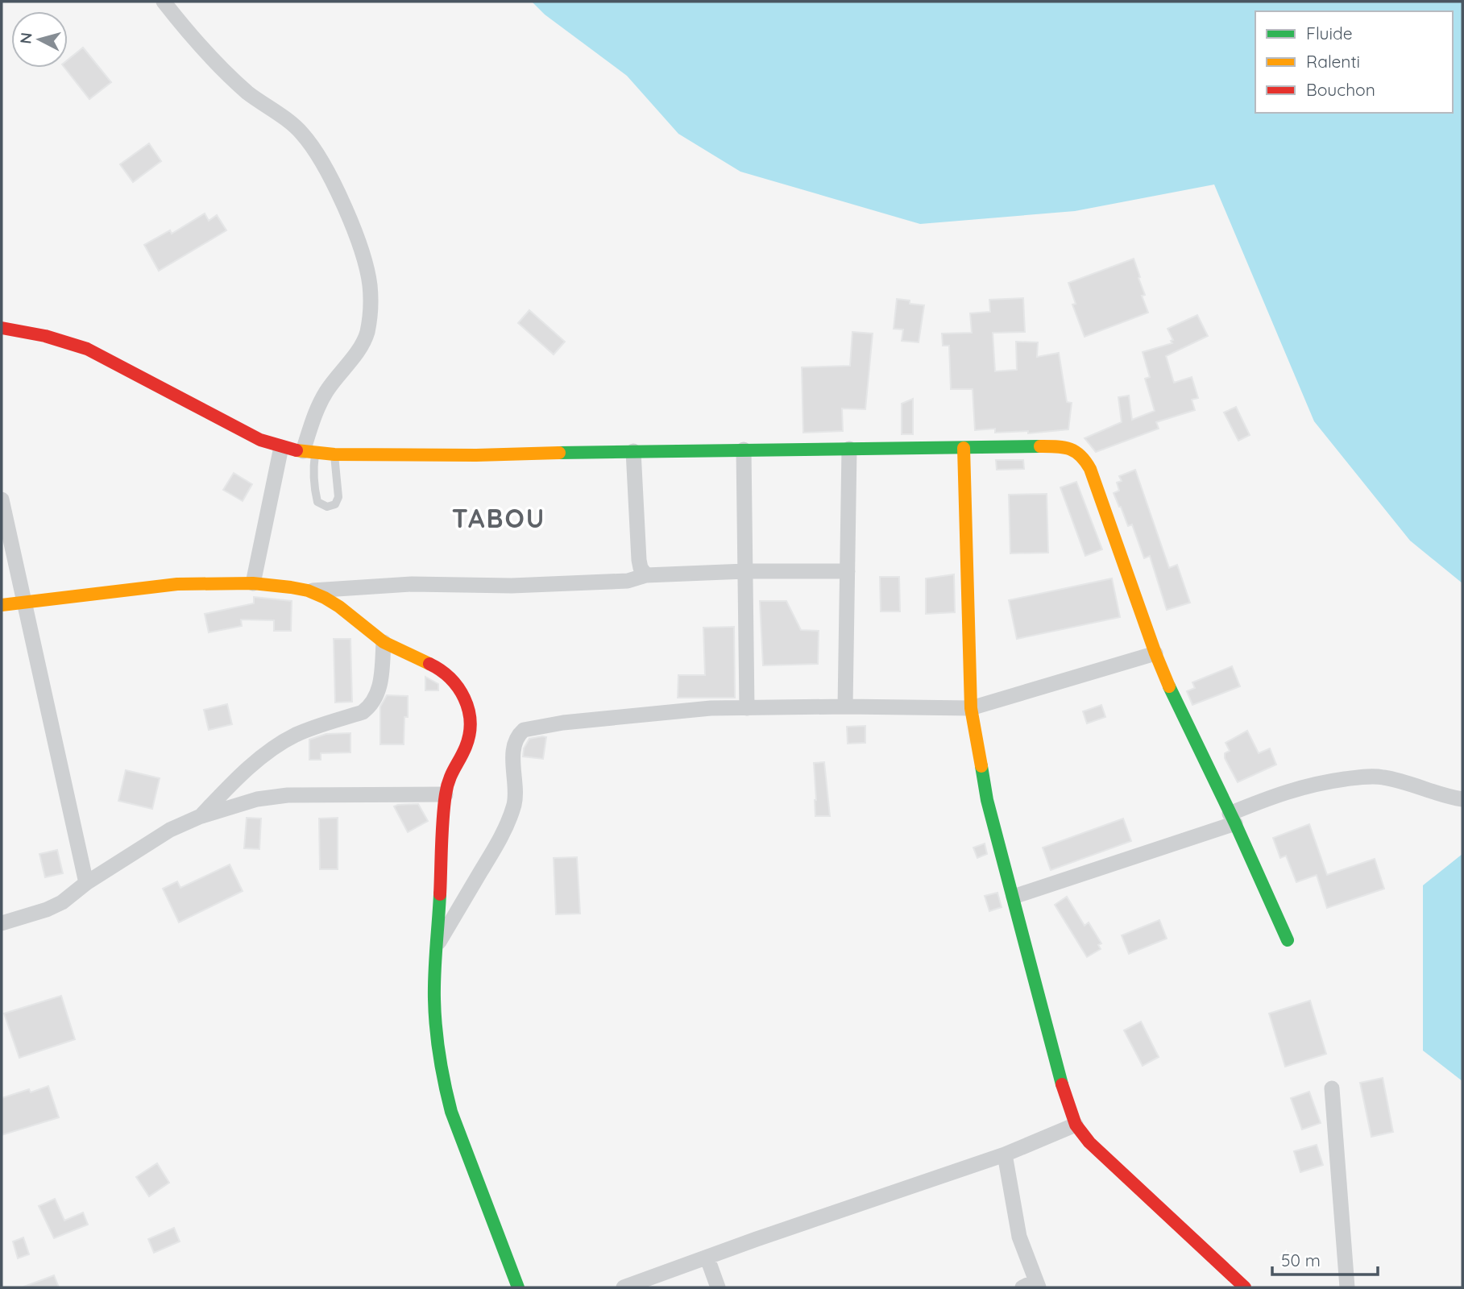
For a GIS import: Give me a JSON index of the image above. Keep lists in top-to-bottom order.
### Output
{
  "districts": ["TABOU"],
  "legend": ["Fluide", "Ralenti", "Bouchon"],
  "scale_bar": "50 m",
  "north": "left"
}
